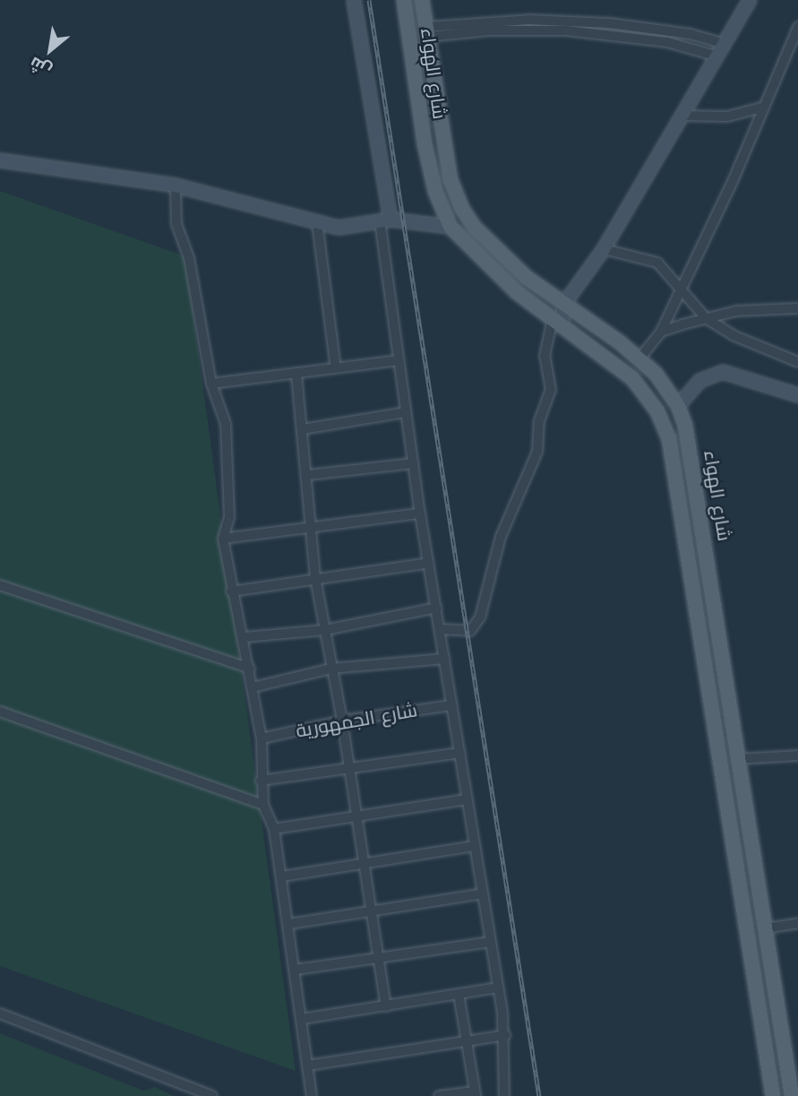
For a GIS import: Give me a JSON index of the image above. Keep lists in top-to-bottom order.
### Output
{
  "streets": {
    "main road": ["شارع الهواء"],
    "street": ["شارع الجمهورية"]
  },
  "north": "bottom left"
}
